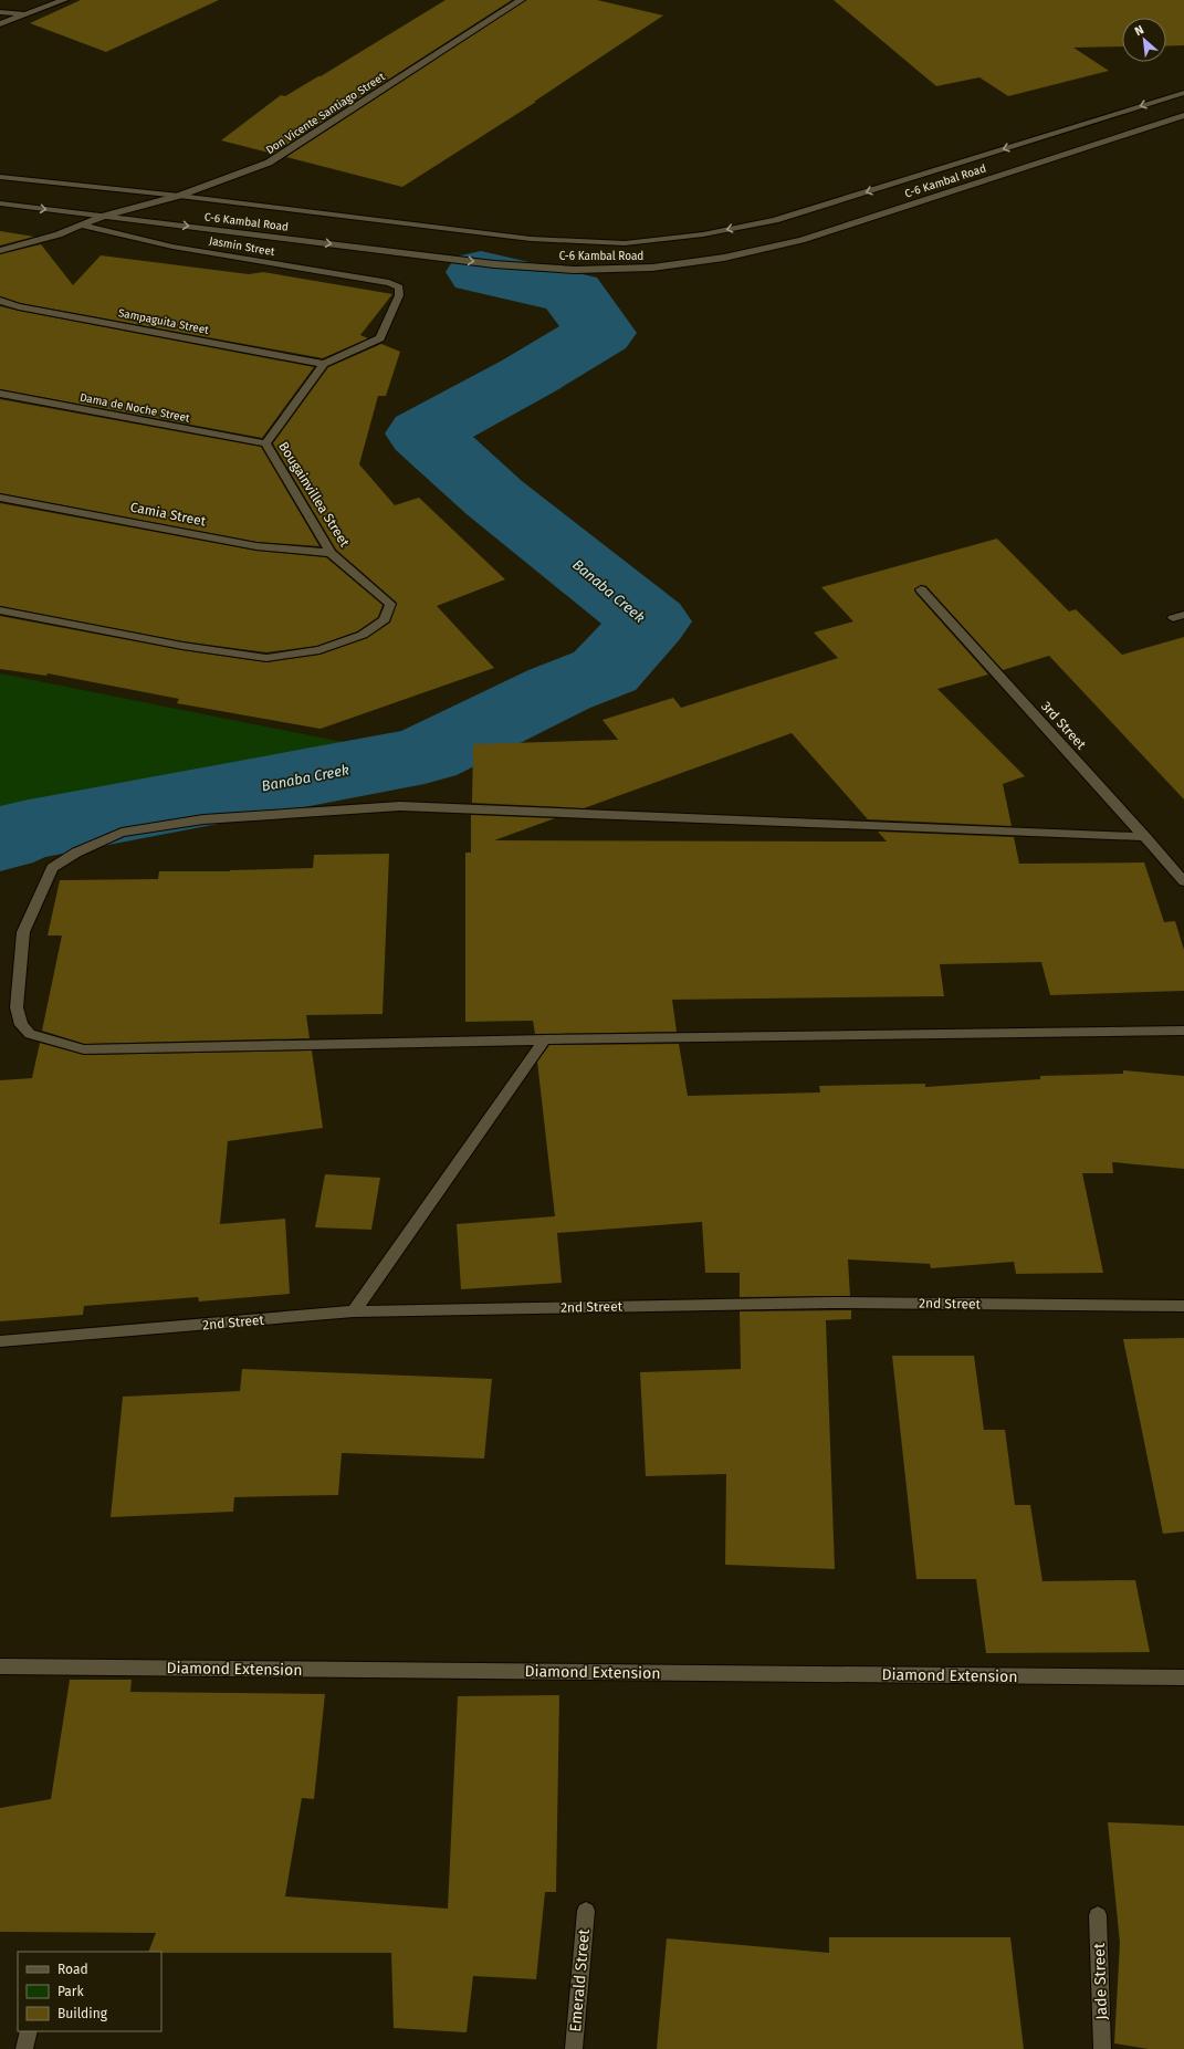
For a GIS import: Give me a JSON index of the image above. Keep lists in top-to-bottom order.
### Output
{
  "streets": {
    "street": [
      "Don Vicente Santiago Street",
      "C-6 Kambal Road",
      "Jasmin Street",
      "Sampaguita Street",
      "Dama de Noche Street",
      "Bougainvillea Street",
      "Camia Street",
      "3rd Street",
      "2nd Street",
      "Diamond Extension",
      "Emerald Street",
      "Jade Street"
    ]
  },
  "crossings": [
    ["Don Vicente Santiago Street", "C-6 Kambal Road"],
    ["Don Vicente Santiago Street", "Jasmin Street"],
    ["Jasmin Street", "Bougainvillea Street"],
    ["Sampaguita Street", "Bougainvillea Street"],
    ["Dama de Noche Street", "Bougainvillea Street"],
    ["Bougainvillea Street", "Camia Street"]
  ],
  "water": ["Banaba Creek"],
  "legend": ["Road", "Park", "Building"],
  "north": "top left"
}
